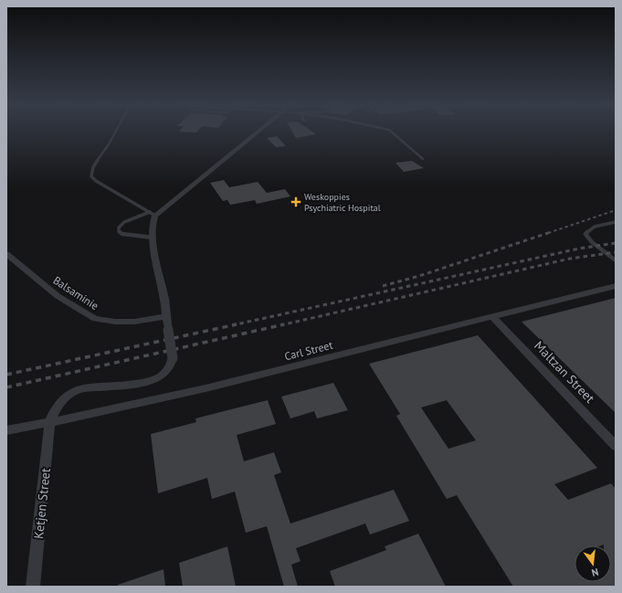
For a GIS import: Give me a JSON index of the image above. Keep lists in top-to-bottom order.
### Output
{
  "streets": {
    "street": [
      "Balsaminie",
      "Carl Street",
      "Maltzan Street",
      "Ketjen Street"
    ]
  },
  "crossings": [
    ["Balsaminie", "Ketjen Street"],
    ["Carl Street", "Maltzan Street"],
    ["Carl Street", "Ketjen Street"]
  ],
  "places": {
    "health": ["Weskoppies Psychiatric Hospital"]
  },
  "north": "bottom"
}
